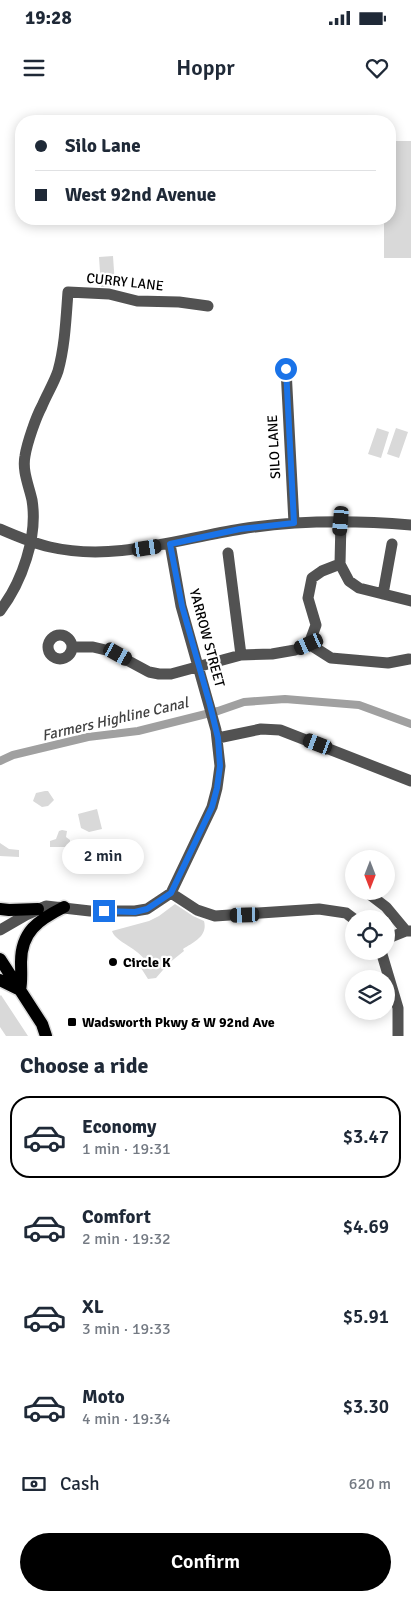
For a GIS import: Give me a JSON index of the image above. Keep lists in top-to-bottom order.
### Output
{
  "streets": {
    "street": ["CURRY LANE", "SILO LANE", "YARROW STREET"]
  },
  "water": ["Farmers Highline Canal"],
  "places": {
    "other": ["Circle K"],
    "transit": ["Wadsworth Pkwy & W 92nd Ave"]
  },
  "north": "bottom",
  "page": {
    "status": "19:28",
    "header": "Hoppr",
    "banner": ["Silo Lane", "West 92nd Avenue"],
    "bubble": "2 min",
    "heading": "Choose a ride",
    "list": [
      {
        "name": "Economy",
        "note": "1 min · 19:31",
        "value": "$3.47"
      },
      {
        "name": "Comfort",
        "note": "2 min · 19:32",
        "value": "$4.69"
      },
      {
        "name": "XL",
        "note": "3 min · 19:33",
        "value": "$5.91"
      },
      {
        "name": "Moto",
        "note": "4 min · 19:34",
        "value": "$3.30"
      }
    ],
    "pay": ["Cash", "620 m"],
    "buttons": "Confirm"
  }
}
